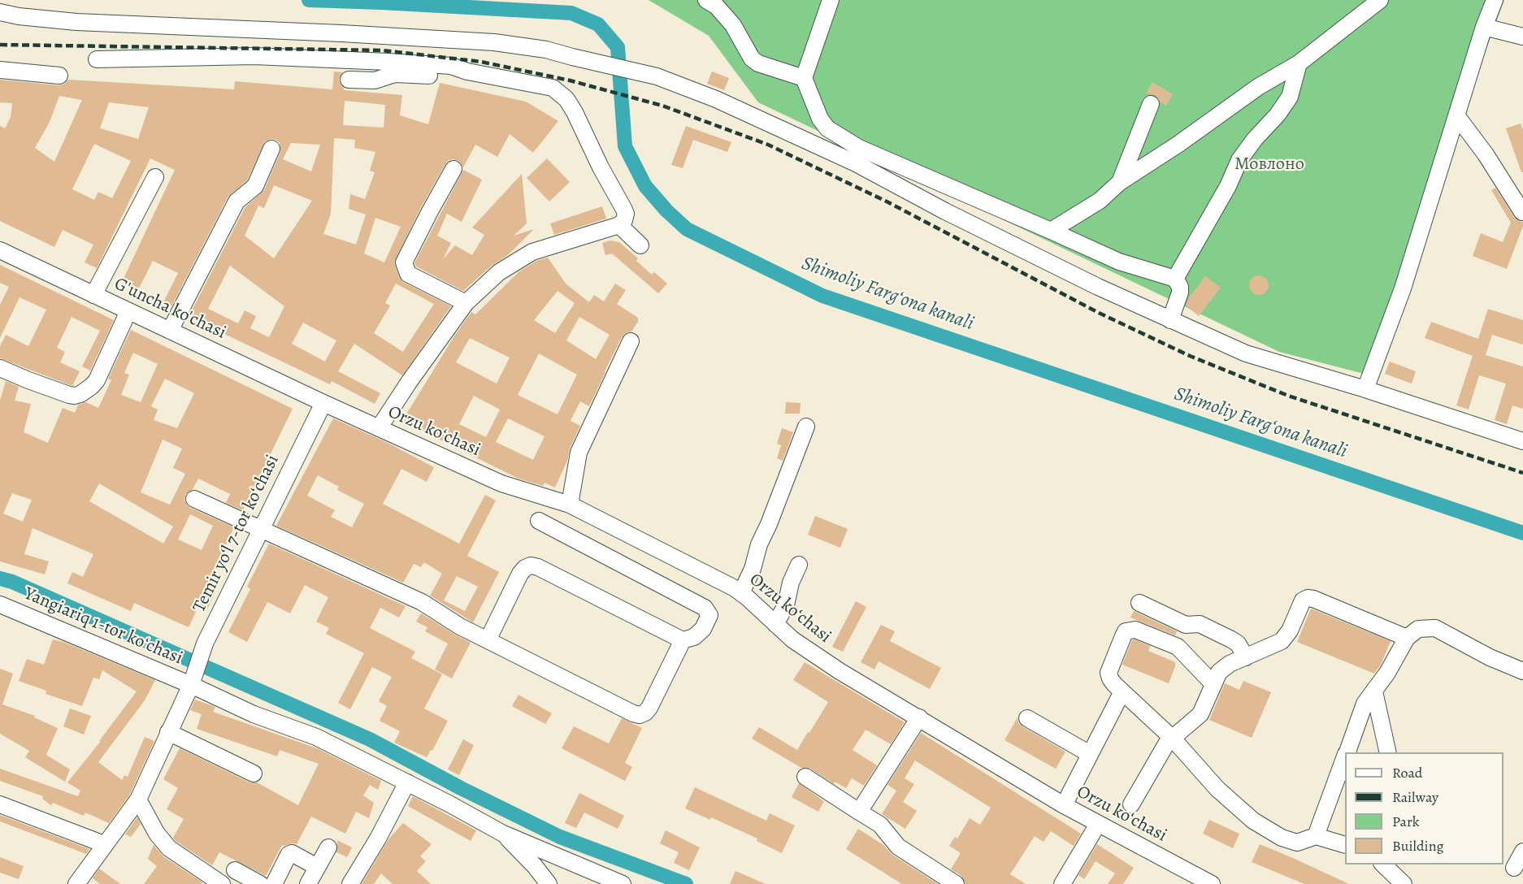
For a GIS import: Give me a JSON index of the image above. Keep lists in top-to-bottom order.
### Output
{
  "streets": {
    "street": [
      "G'uncha ko'chasi",
      "Orzu koʻchasi",
      "Temir yoʻl 7-tor koʻchasi",
      "Yangiariq 1-tor koʻchasi"
    ]
  },
  "crossings": [
    ["G'uncha ko'chasi", "Orzu koʻchasi"],
    ["G'uncha ko'chasi", "Temir yoʻl 7-tor koʻchasi"],
    ["Orzu koʻchasi", "Temir yoʻl 7-tor koʻchasi"],
    ["Temir yoʻl 7-tor koʻchasi", "Yangiariq 1-tor koʻchasi"]
  ],
  "water": ["Shimoliy Fargʻona kanali"],
  "parks": ["Мовлоно"],
  "legend": [
    "Road",
    "Railway",
    "Park",
    "Building"
  ]
}
